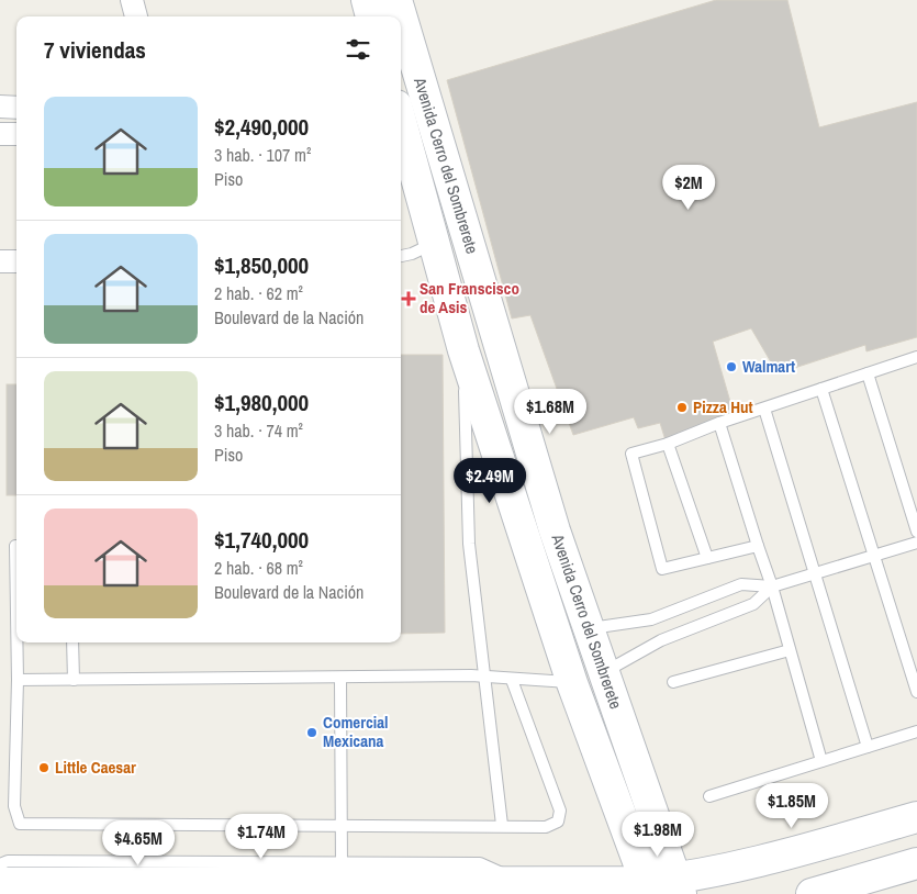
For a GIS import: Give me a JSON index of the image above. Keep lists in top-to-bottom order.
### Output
{
  "streets": {
    "main road": ["Avenida Cerro del Sombrerete"]
  },
  "places": {
    "health": ["San Franscisco de Asis"],
    "other": [
      "Walmart",
      "Pizza Hut",
      "Comercial Mexicana",
      "Little Caesar"
    ]
  },
  "page": {
    "heading": "7 viviendas",
    "list": [
      {
        "name": "$2,490,000",
        "note": "3 hab. · 107 m² · Piso"
      },
      {
        "name": "$1,850,000",
        "note": "2 hab. · 62 m² · Boulevard de la Nación"
      },
      {
        "name": "$1,980,000",
        "note": "3 hab. · 74 m² · Piso"
      },
      {
        "name": "$1,740,000",
        "note": "2 hab. · 68 m² · Boulevard de la Nación"
      }
    ],
    "price": [
      "$2M",
      "$1.68M",
      "$2.49M",
      "$1.85M",
      "$1.98M",
      "$1.74M",
      "$4.65M"
    ]
  }
}
